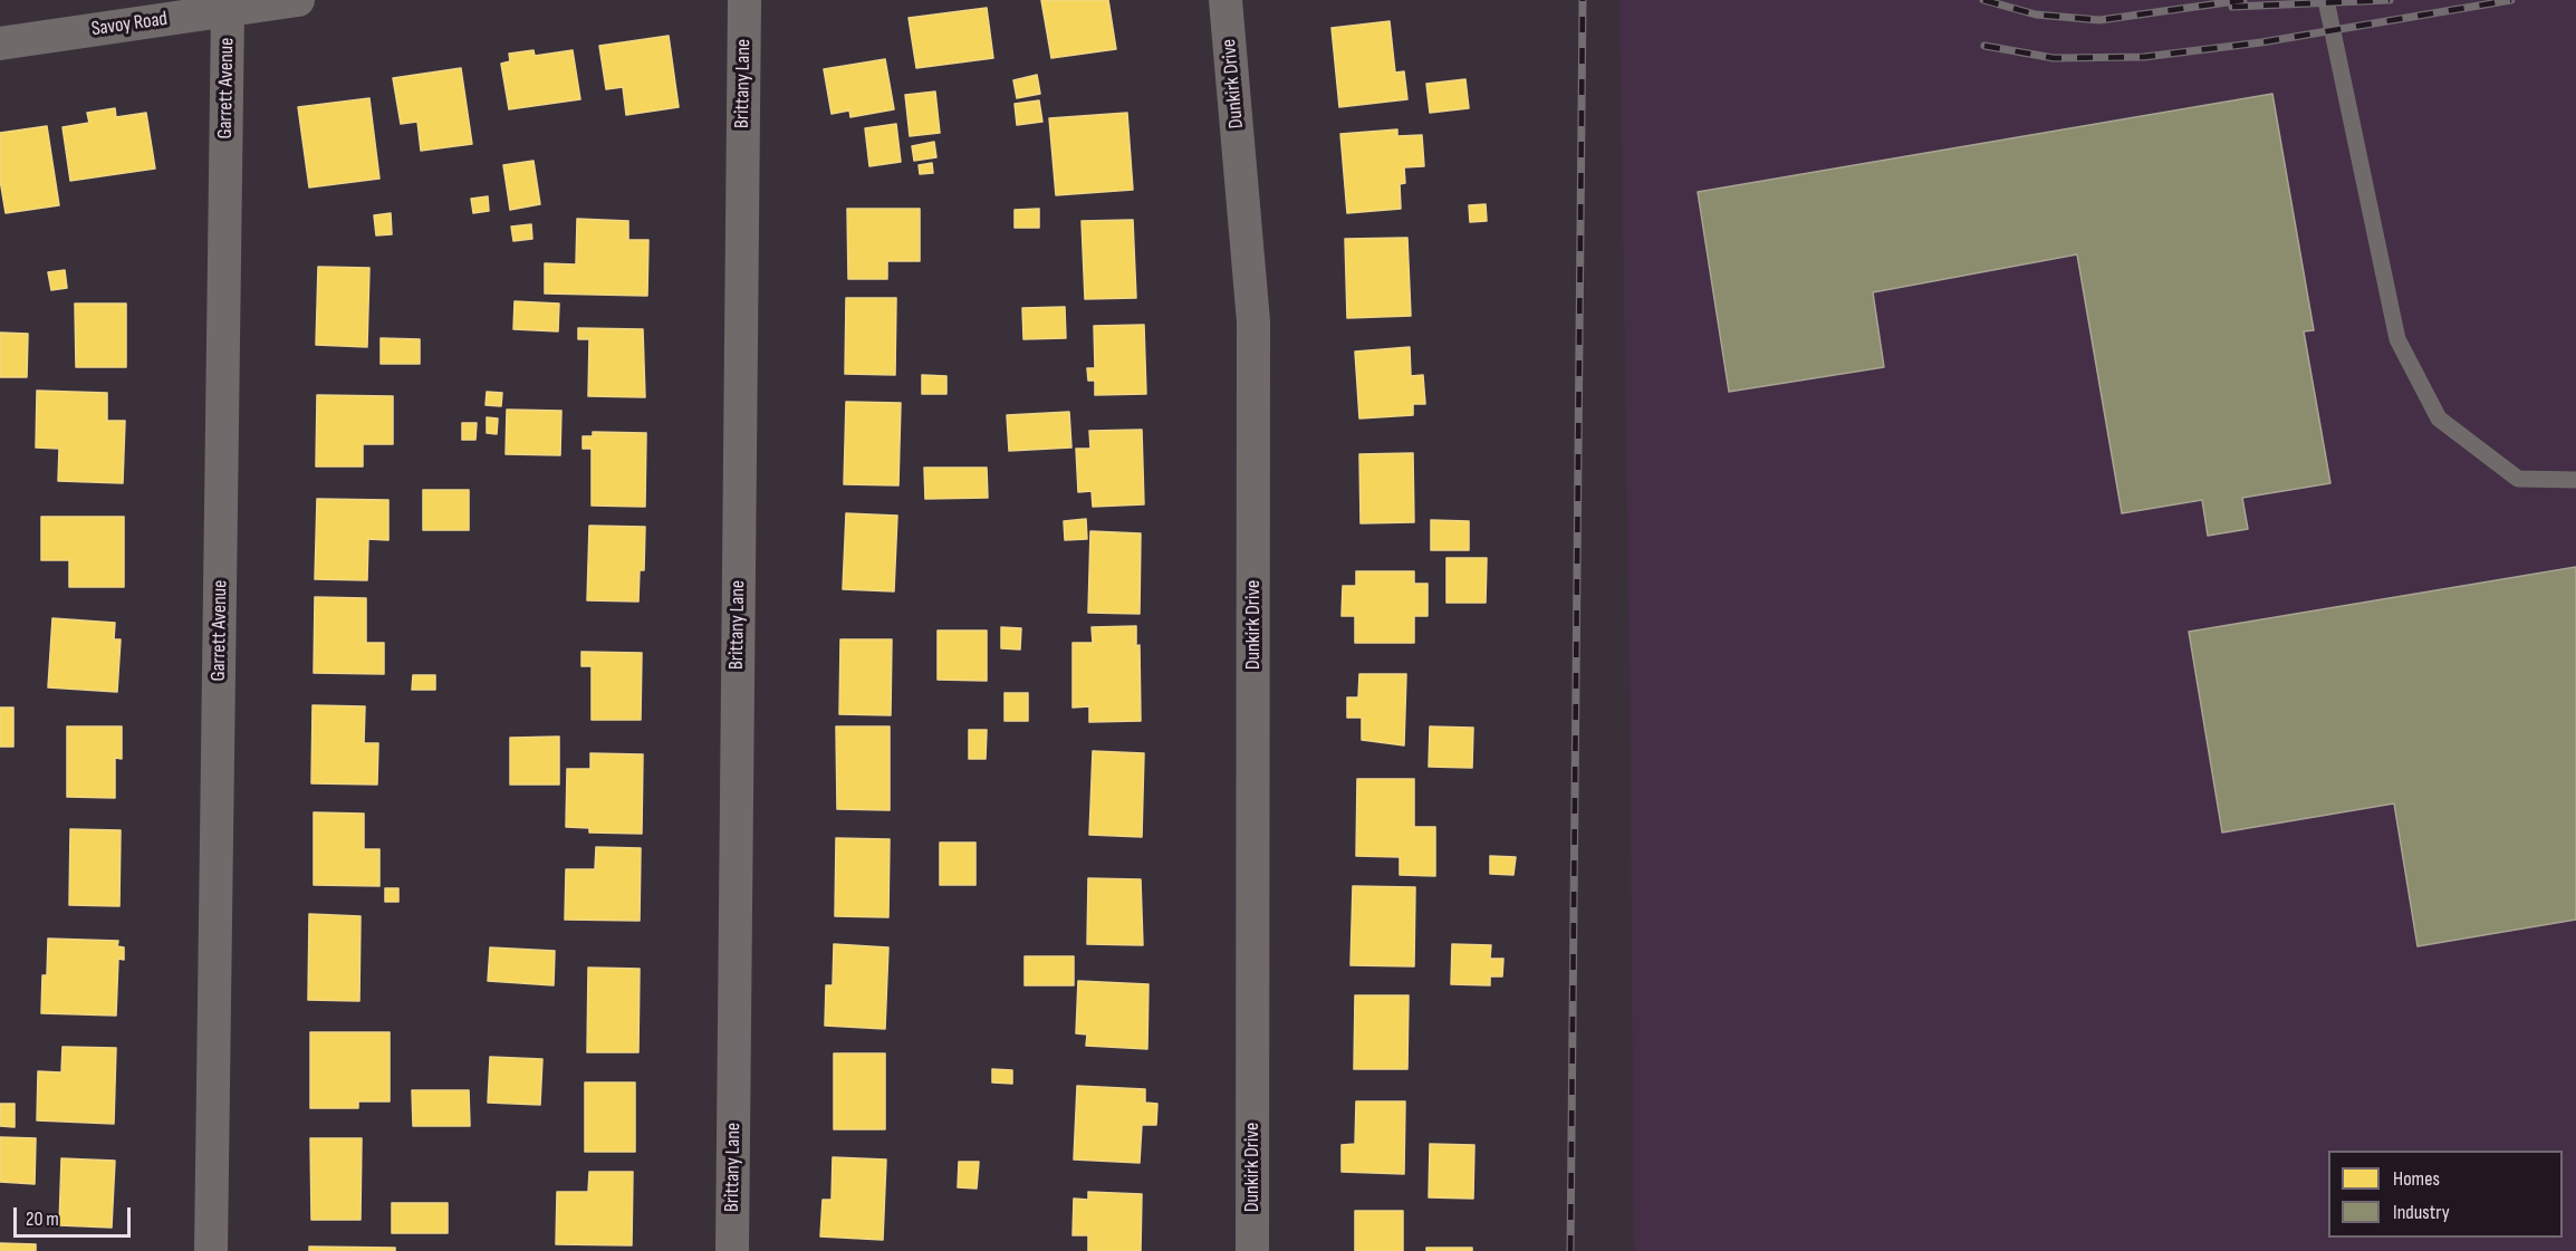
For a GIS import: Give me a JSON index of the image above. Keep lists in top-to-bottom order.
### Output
{
  "streets": {
    "street": [
      "Savoy Road",
      "Brittany Lane",
      "Dunkirk Drive",
      "Garrett Avenue"
    ]
  },
  "crossings": [
    ["Savoy Road", "Garrett Avenue"]
  ],
  "legend": ["Homes", "Industry"],
  "scale_bar": "20 m"
}
